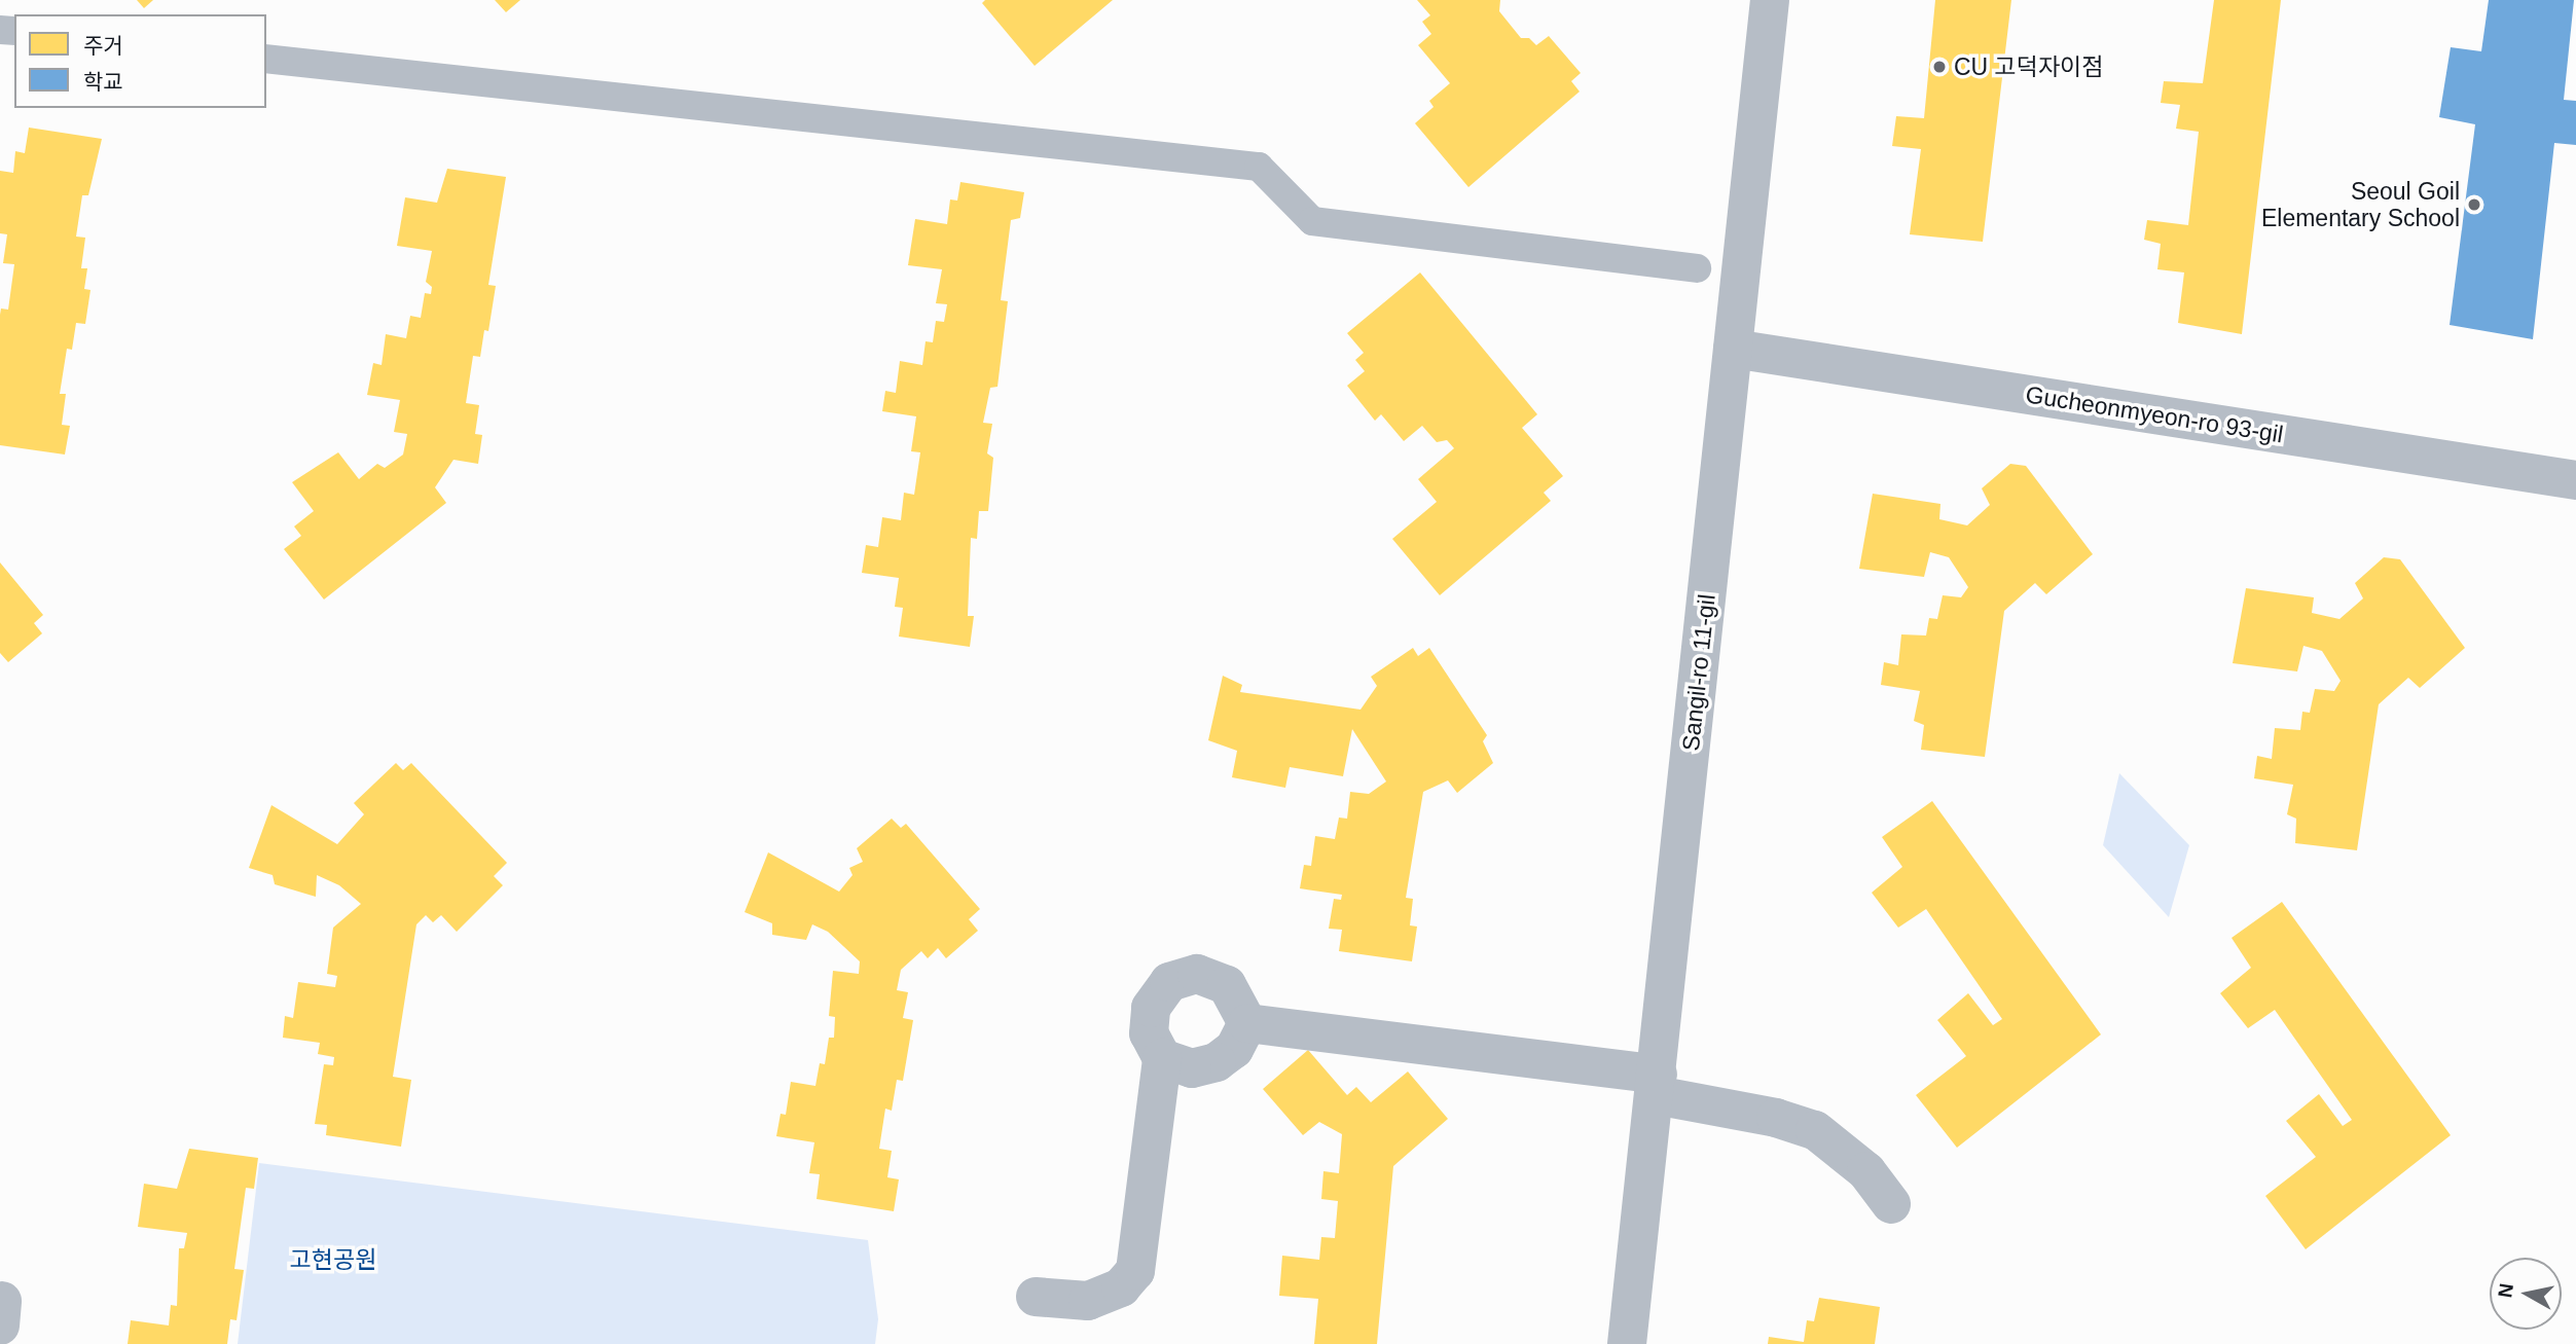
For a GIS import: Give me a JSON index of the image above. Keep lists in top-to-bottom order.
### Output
{
  "streets": {
    "street": ["Gucheonmyeon-ro 93-gil", "Sangil-ro 11-gil"]
  },
  "crossings": [
    ["Gucheonmyeon-ro 93-gil", "Sangil-ro 11-gil"]
  ],
  "parks": ["고현공원"],
  "places": ["CU 고덕자이점", "Seoul Goil Elementary School"],
  "legend": ["주거", "학교"],
  "north": "left"
}
